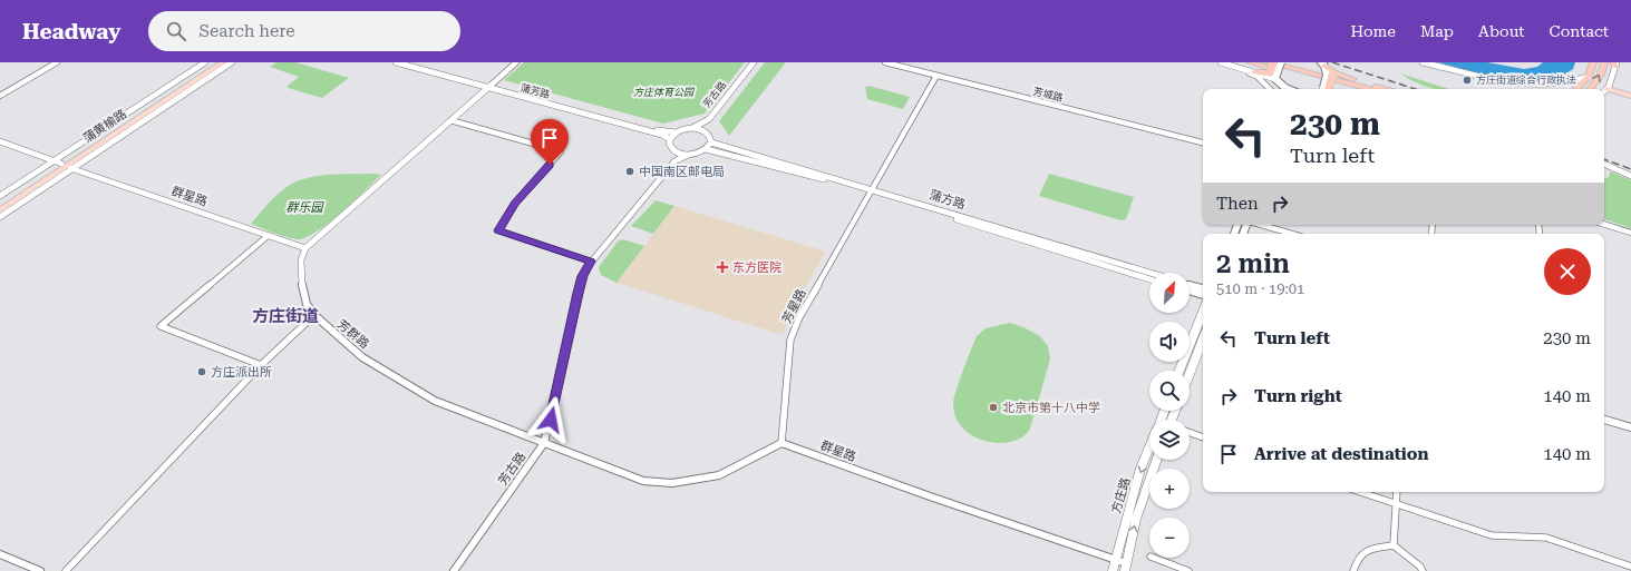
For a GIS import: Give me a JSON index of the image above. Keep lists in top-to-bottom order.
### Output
{
  "streets": {
    "main road": ["蒲黄榆路", "方庄路"],
    "street": [
      "蒲芳路",
      "芳古路",
      "芳城路",
      "群星路",
      "蒲方路",
      "芳星路",
      "芳群路"
    ]
  },
  "crossings": [
    ["蒲芳路", "蒲方路"],
    ["芳古路", "芳群路"],
    ["芳城路", "芳星路"],
    ["蒲黄榆路", "群星路"],
    ["群星路", "芳星路"],
    ["群星路", "芳群路"],
    ["群星路", "方庄路"],
    ["蒲方路", "芳星路"]
  ],
  "districts": ["方庄街道"],
  "parks": ["方庄体育公园", "群乐园"],
  "places": {
    "other": [
      "方庄街道综合行政执法",
      "中国南区邮电局",
      "方庄派出所",
      "北京市第十八中学"
    ],
    "health": ["东方医院"]
  },
  "north": "top right",
  "page": {
    "header": "Headway",
    "search": "Search here",
    "nav": [
      "Home",
      "Map",
      "About",
      "Contact"
    ],
    "turn": ["230 m", "Turn left"],
    "then": "Then",
    "heading": ["2 min", "510 m · 19:01"],
    "map_buttons": ["+", "−"],
    "list": [
      {
        "name": "Turn left",
        "value": "230 m"
      },
      {
        "name": "Turn right",
        "value": "140 m"
      },
      {
        "name": "Arrive at destination",
        "value": "140 m"
      }
    ]
  }
}
